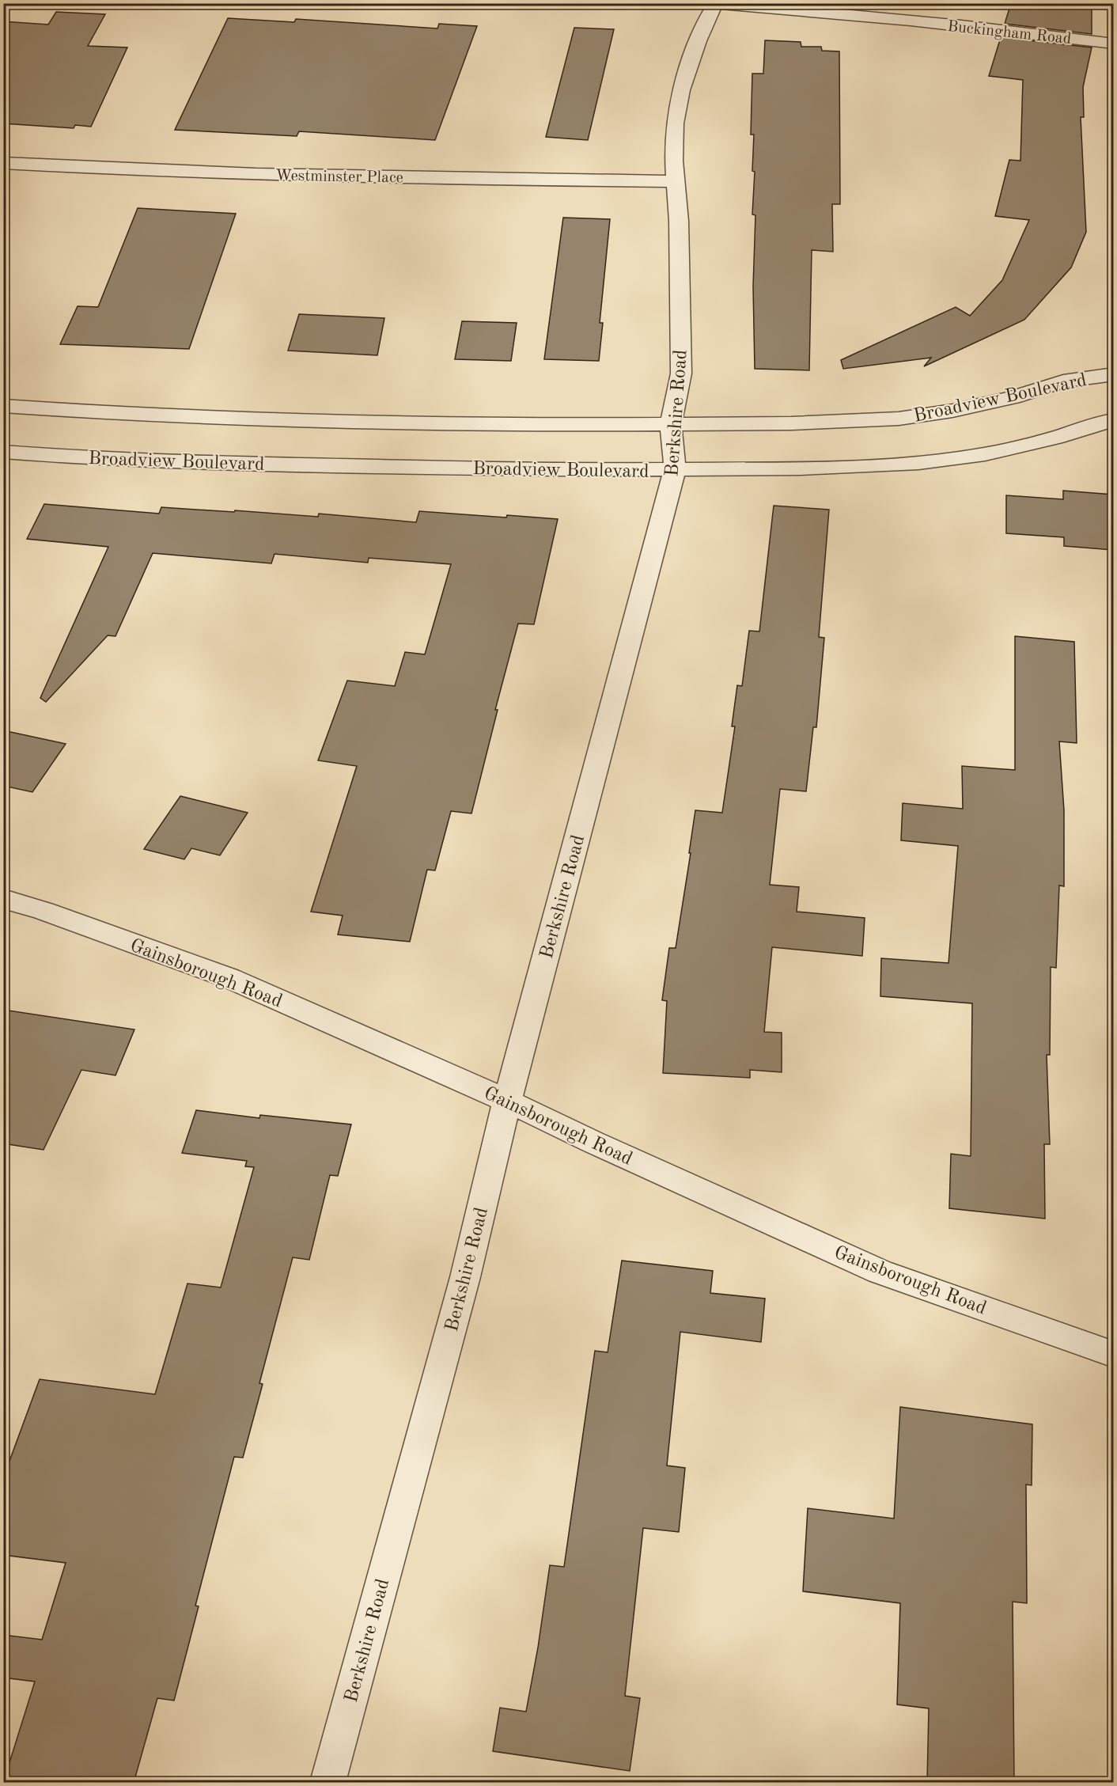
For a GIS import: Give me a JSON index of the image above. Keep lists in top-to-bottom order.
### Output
{
  "streets": {
    "street": [
      "Buckingham Road",
      "Westminster Place",
      "Broadview Boulevard",
      "Berkshire Road",
      "Gainsborough Road"
    ]
  },
  "crossings": [
    ["Buckingham Road", "Berkshire Road"],
    ["Westminster Place", "Berkshire Road"],
    ["Broadview Boulevard", "Berkshire Road"],
    ["Berkshire Road", "Gainsborough Road"]
  ]
}
